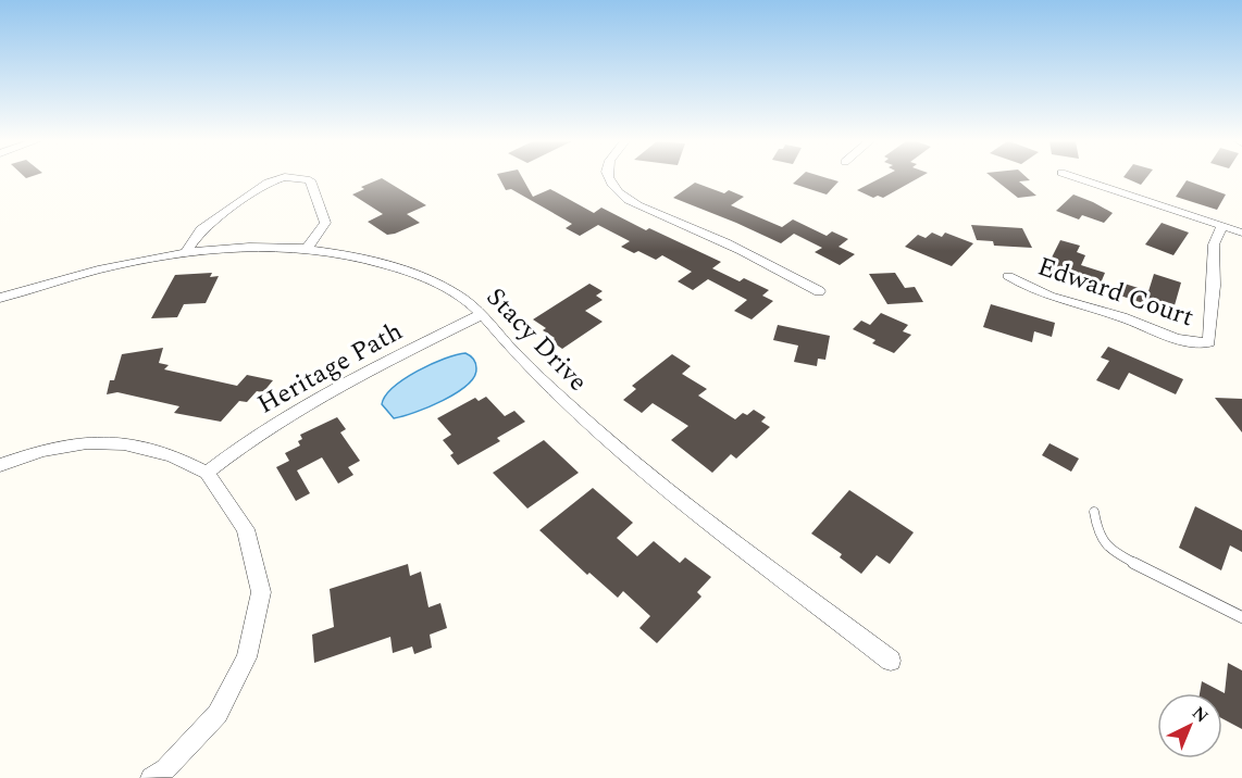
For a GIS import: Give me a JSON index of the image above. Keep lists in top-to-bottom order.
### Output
{
  "streets": {
    "street": ["Edward Court", "Stacy Drive", "Heritage Path"]
  },
  "crossings": [
    ["Stacy Drive", "Heritage Path"]
  ],
  "north": "top right"
}
